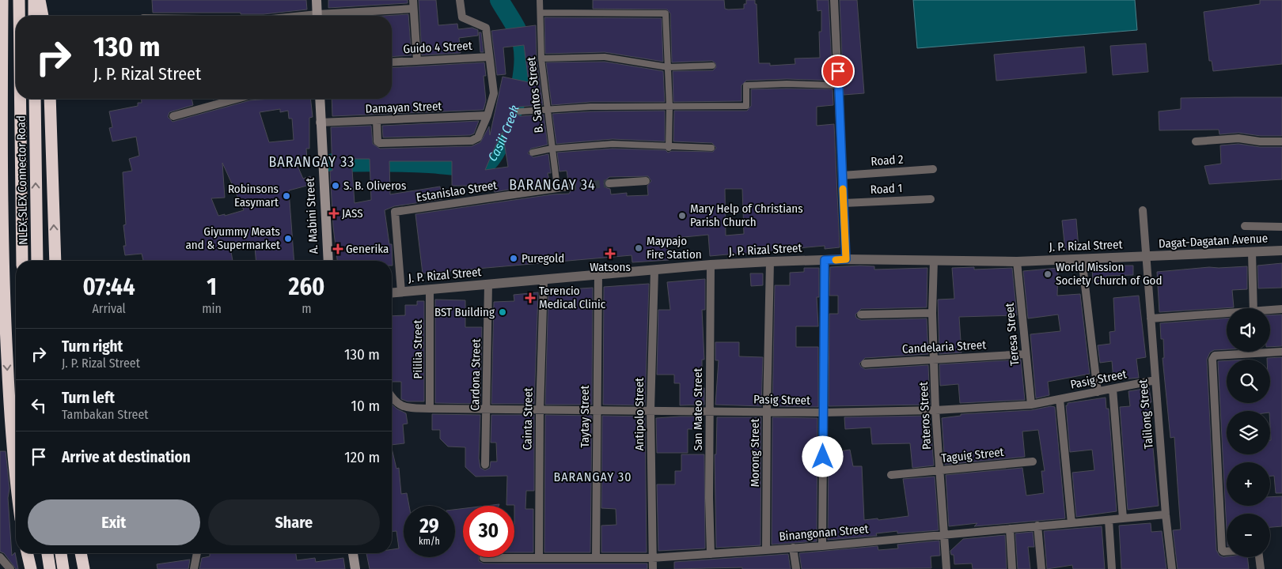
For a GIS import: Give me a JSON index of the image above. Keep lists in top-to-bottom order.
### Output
{
  "streets": {
    "highway": ["NLEX-SLEX Connector Road"],
    "main road": ["A. Mabini Street"],
    "street": [
      "Guido 4 Street",
      "B. Santos Street",
      "Damayan Street",
      "Road 2",
      "Road 1",
      "Estanislao Street",
      "Dagat-Dagatan Avenue",
      "J. P. Rizal Street",
      "Teresa Street",
      "Candelaria Street",
      "Pililia Street",
      "Cardona Street",
      "Pasig Street",
      "San Mateo Street",
      "Antipolo Street",
      "Talilong Street",
      "Pateros Street",
      "Taytay Street",
      "Cainta Street",
      "Morong Street",
      "Taguig Street",
      "Binangonan Street"
    ]
  },
  "crossings": [
    ["B. Santos Street", "Estanislao Street"],
    ["Damayan Street", "A. Mabini Street"],
    ["Estanislao Street", "J. P. Rizal Street"],
    ["Dagat-Dagatan Avenue", "J. P. Rizal Street"],
    ["Dagat-Dagatan Avenue", "Talilong Street"],
    ["J. P. Rizal Street", "Teresa Street"],
    ["J. P. Rizal Street", "Pililia Street"],
    ["J. P. Rizal Street", "Cardona Street"],
    ["J. P. Rizal Street", "San Mateo Street"],
    ["J. P. Rizal Street", "Antipolo Street"],
    ["J. P. Rizal Street", "Talilong Street"],
    ["J. P. Rizal Street", "Pateros Street"],
    ["J. P. Rizal Street", "Taytay Street"],
    ["J. P. Rizal Street", "Cainta Street"],
    ["J. P. Rizal Street", "Morong Street"],
    ["Teresa Street", "Candelaria Street"],
    ["Teresa Street", "Pasig Street"],
    ["Candelaria Street", "Pateros Street"],
    ["Pililia Street", "Pasig Street"],
    ["Cardona Street", "Pasig Street"],
    ["Pasig Street", "San Mateo Street"],
    ["Pasig Street", "Antipolo Street"],
    ["Pasig Street", "Talilong Street"],
    ["Pasig Street", "Pateros Street"],
    ["Pasig Street", "Taytay Street"],
    ["Pasig Street", "Cainta Street"],
    ["Pasig Street", "Morong Street"],
    ["San Mateo Street", "Binangonan Street"],
    ["Antipolo Street", "Binangonan Street"],
    ["Talilong Street", "Binangonan Street"],
    ["Pateros Street", "Taguig Street"],
    ["Pateros Street", "Binangonan Street"],
    ["Taytay Street", "Binangonan Street"],
    ["Cainta Street", "Binangonan Street"],
    ["Morong Street", "Binangonan Street"]
  ],
  "districts": ["BARANGAY 33", "BARANGAY 34", "BARANGAY 30"],
  "water": ["Casili Creek"],
  "places": {
    "other": [
      "S. B. Oliveros",
      "Robinsons Easymart",
      "Mary Help of Christians Parish Church",
      "Giyummy Meats and & Supermarket",
      "Maypajo Fire Station",
      "Puregold",
      "World Mission Society Church of God",
      "BST Building"
    ],
    "health": [
      "JASS",
      "Generika",
      "Watsons",
      "Terencio Medical Clinic"
    ]
  },
  "page": {
    "turn": ["130 m", "J. P. Rizal Street"],
    "eta": [
      "07:44",
      "Arrival",
      "1",
      "min",
      "260",
      "m"
    ],
    "map_buttons": ["+", "−"],
    "list": [
      {
        "name": "Turn right",
        "note": "J. P. Rizal Street",
        "value": "130 m"
      },
      {
        "name": "Turn left",
        "note": "Tambakan Street",
        "value": "10 m"
      },
      {
        "name": "Arrive at destination",
        "value": "120 m"
      }
    ],
    "buttons": ["Exit", "Share"],
    "speed": "29 km/h",
    "limit": "30"
  }
}
